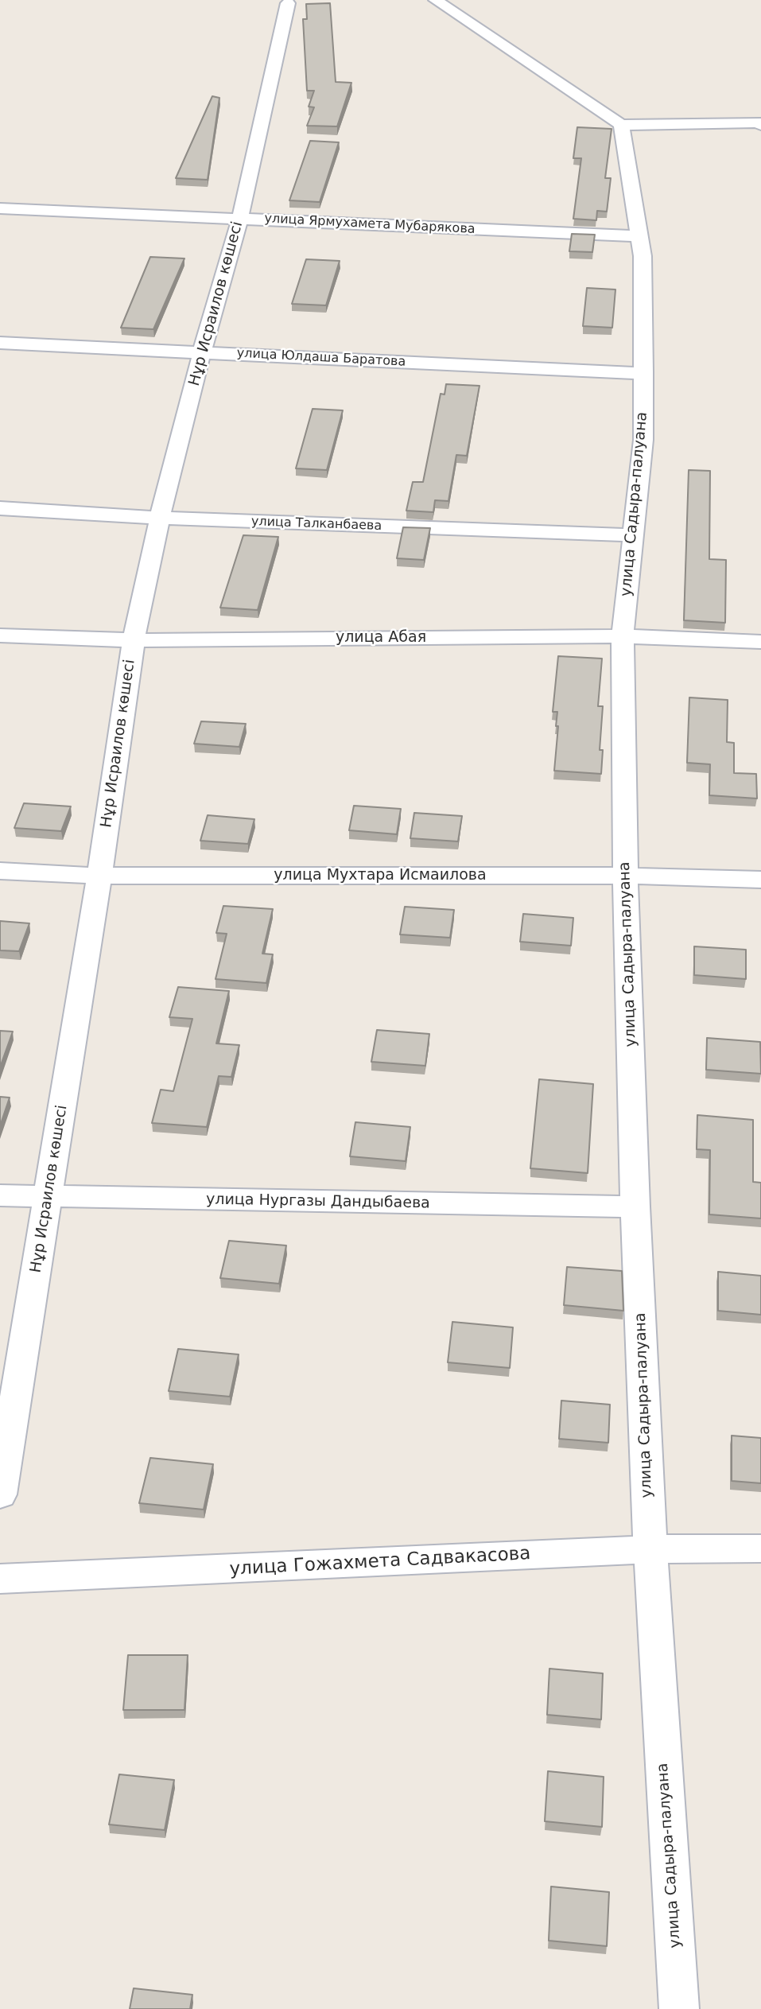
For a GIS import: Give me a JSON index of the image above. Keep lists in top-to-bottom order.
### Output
{
  "streets": {
    "street": [
      "улица Ярмухамета Мубарякова",
      "Нұр Исраилов көшесі",
      "улица Юлдаша Баратова",
      "улица Садыра-палуана",
      "улица Талканбаева",
      "улица Абая",
      "улица Мухтара Исмаилова",
      "улица Нургазы Дандыбаева",
      "улица Гожахмета Садвакасова"
    ]
  },
  "crossings": [
    ["улица Ярмухамета Мубарякова", "Нұр Исраилов көшесі"],
    ["улица Ярмухамета Мубарякова", "улица Садыра-палуана"],
    ["Нұр Исраилов көшесі", "улица Юлдаша Баратова"],
    ["Нұр Исраилов көшесі", "улица Талканбаева"],
    ["Нұр Исраилов көшесі", "улица Абая"],
    ["Нұр Исраилов көшесі", "улица Мухтара Исмаилова"],
    ["Нұр Исраилов көшесі", "улица Нургазы Дандыбаева"],
    ["улица Юлдаша Баратова", "улица Садыра-палуана"],
    ["улица Садыра-палуана", "улица Талканбаева"],
    ["улица Садыра-палуана", "улица Абая"],
    ["улица Садыра-палуана", "улица Мухтара Исмаилова"],
    ["улица Садыра-палуана", "улица Нургазы Дандыбаева"],
    ["улица Садыра-палуана", "улица Гожахмета Садвакасова"]
  ]
}
